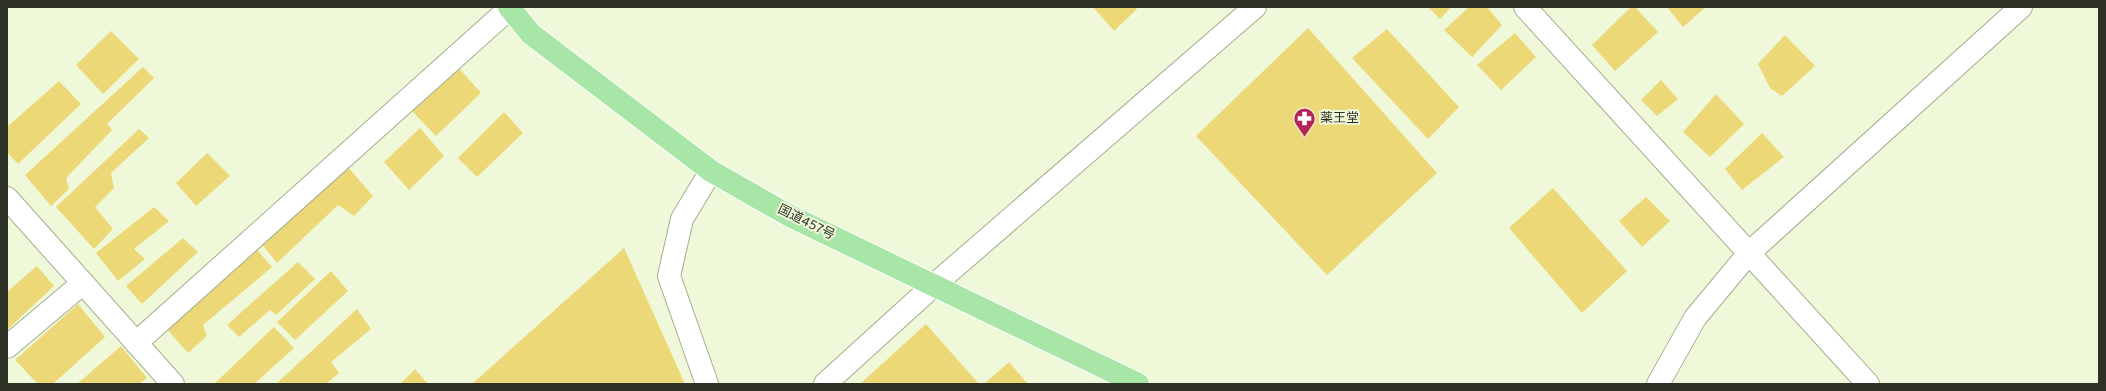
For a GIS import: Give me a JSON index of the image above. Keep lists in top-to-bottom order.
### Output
{
  "streets": {
    "highway": ["国道457号"]
  },
  "places": {
    "pharmacy": ["薬王堂"]
  }
}
